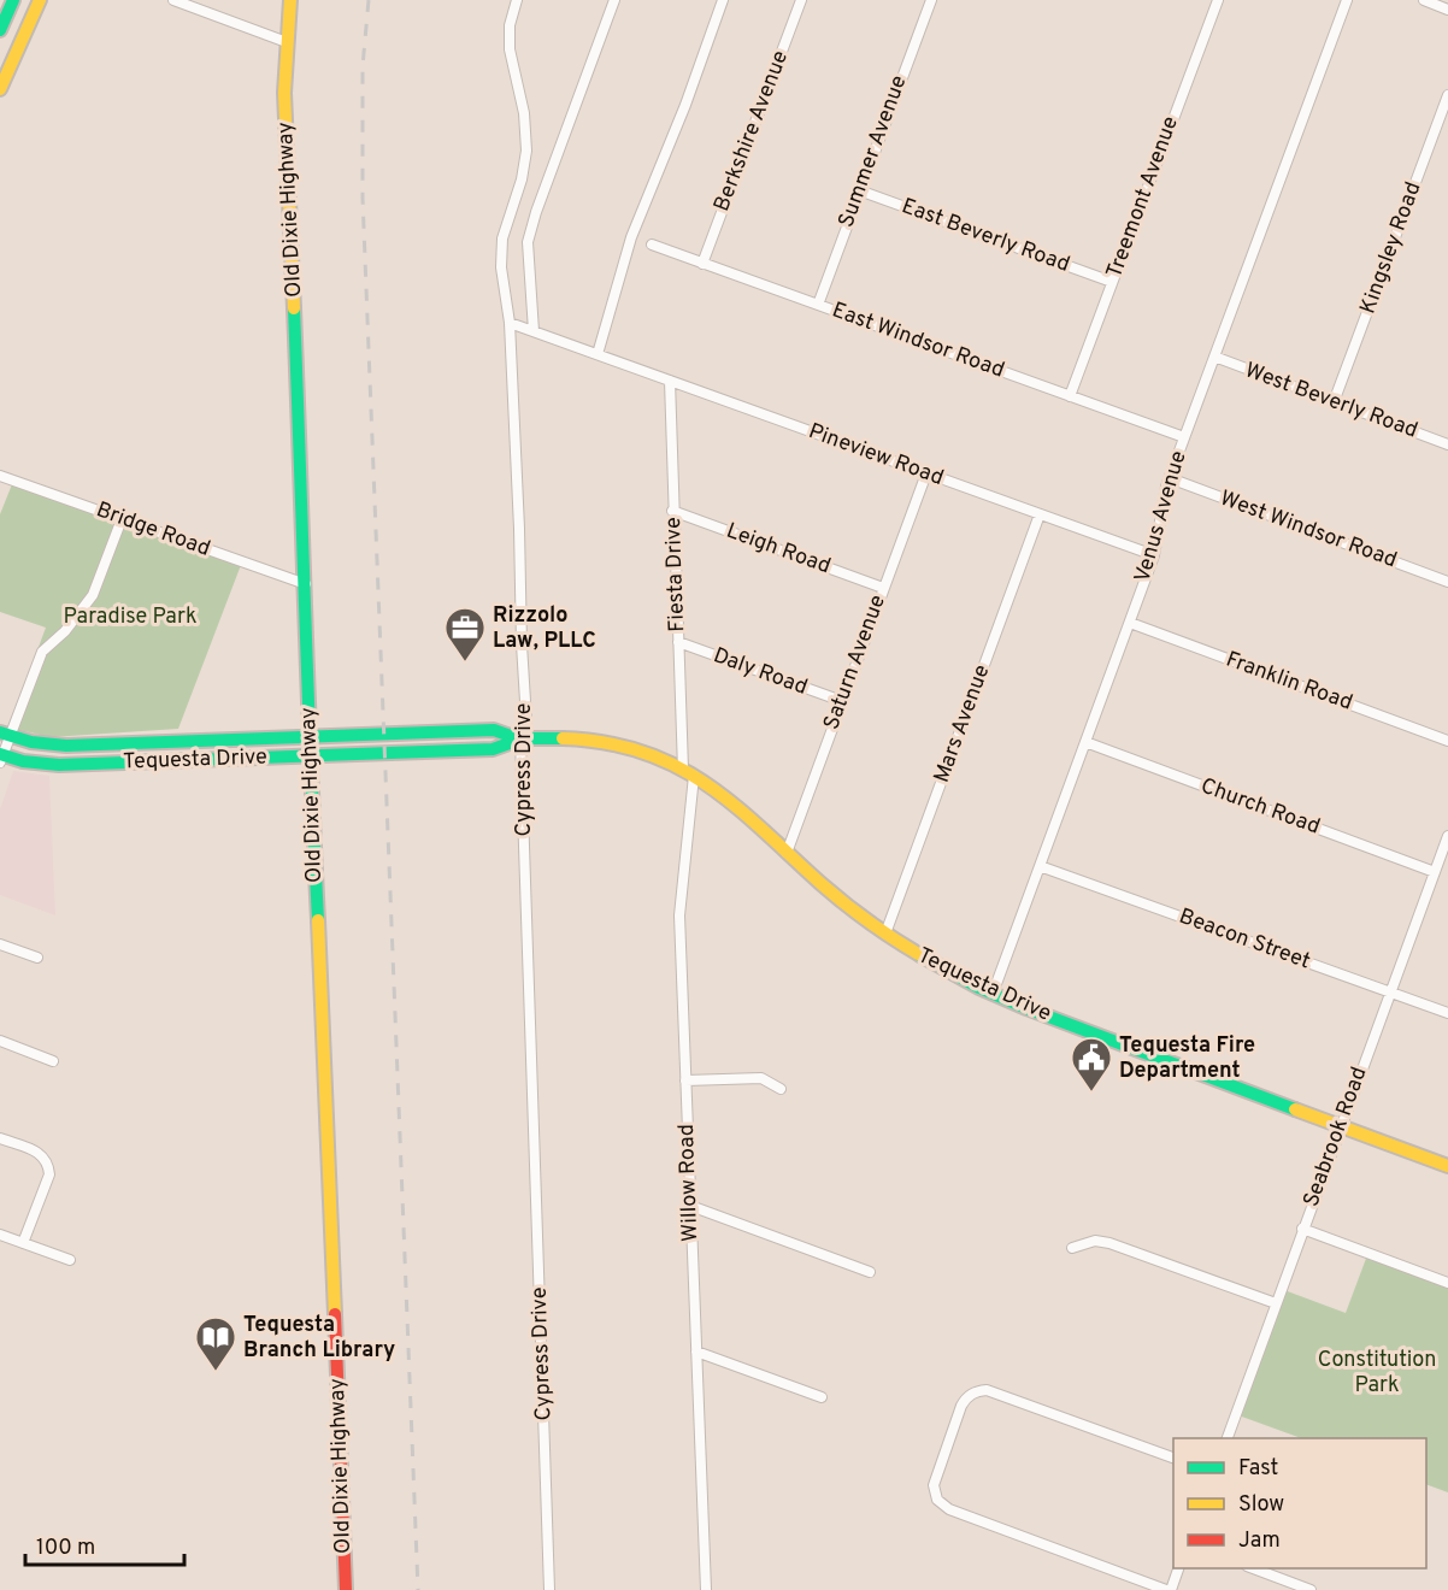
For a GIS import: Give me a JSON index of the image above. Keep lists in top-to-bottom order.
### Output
{
  "streets": {
    "street": [
      "Berkshire Avenue",
      "Summer Avenue",
      "Treemont Avenue",
      "Old Dixie Highway",
      "East Beverly Road",
      "Kingsley Road",
      "East Windsor Road",
      "West Beverly Road",
      "Pineview Road",
      "Venus Avenue",
      "Bridge Road",
      "West Windsor Road",
      "Leigh Road",
      "Fiesta Drive",
      "Saturn Avenue",
      "Daly Road",
      "Franklin Road",
      "Mars Avenue",
      "Tequesta Drive",
      "Cypress Drive",
      "Church Road",
      "Beacon Street",
      "Seabrook Road",
      "Willow Road"
    ]
  },
  "crossings": [
    ["Berkshire Avenue", "East Windsor Road"],
    ["Summer Avenue", "East Beverly Road"],
    ["Summer Avenue", "East Windsor Road"],
    ["Treemont Avenue", "East Beverly Road"],
    ["Treemont Avenue", "East Windsor Road"],
    ["Old Dixie Highway", "Bridge Road"],
    ["Old Dixie Highway", "Tequesta Drive"],
    ["Kingsley Road", "West Beverly Road"],
    ["East Windsor Road", "Venus Avenue"],
    ["West Beverly Road", "Venus Avenue"],
    ["Pineview Road", "Venus Avenue"],
    ["Pineview Road", "Fiesta Drive"],
    ["Pineview Road", "Saturn Avenue"],
    ["Pineview Road", "Mars Avenue"],
    ["Pineview Road", "Cypress Drive"],
    ["Venus Avenue", "West Windsor Road"],
    ["Venus Avenue", "Franklin Road"],
    ["Venus Avenue", "Tequesta Drive"],
    ["Venus Avenue", "Church Road"],
    ["Venus Avenue", "Beacon Street"],
    ["Leigh Road", "Fiesta Drive"],
    ["Leigh Road", "Saturn Avenue"],
    ["Fiesta Drive", "Daly Road"],
    ["Fiesta Drive", "Tequesta Drive"],
    ["Fiesta Drive", "Willow Road"],
    ["Saturn Avenue", "Daly Road"],
    ["Saturn Avenue", "Tequesta Drive"],
    ["Mars Avenue", "Tequesta Drive"],
    ["Tequesta Drive", "Cypress Drive"],
    ["Tequesta Drive", "Seabrook Road"],
    ["Tequesta Drive", "Willow Road"],
    ["Church Road", "Seabrook Road"],
    ["Beacon Street", "Seabrook Road"]
  ],
  "parks": ["Paradise Park", "Constitution Park"],
  "places": {
    "office": ["Rizzolo Law, PLLC"],
    "public building": ["Tequesta Fire Department"],
    "library": ["Tequesta Branch Library"]
  },
  "legend": ["Fast", "Slow", "Jam"],
  "scale_bar": "100 m"
}
